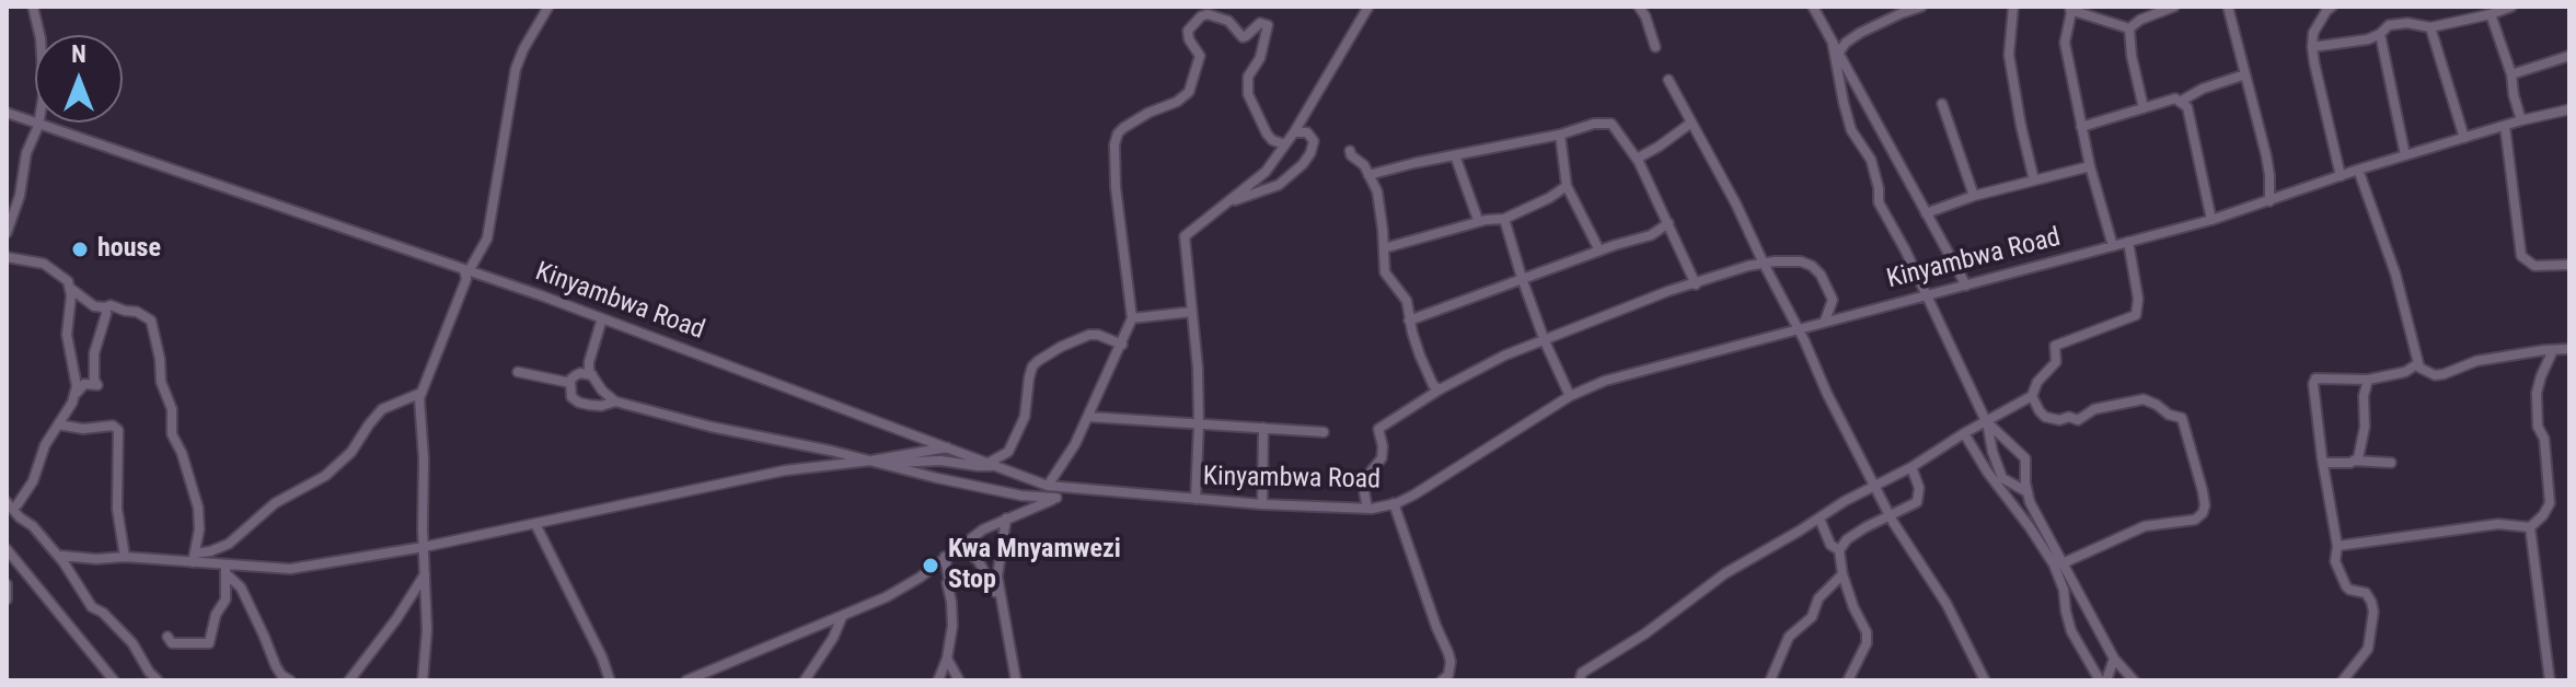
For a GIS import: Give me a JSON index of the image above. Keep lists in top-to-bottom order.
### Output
{
  "streets": {
    "street": ["Kinyambwa Road"]
  },
  "places": ["house", "Kwa Mnyamwezi Stop"],
  "north": "top"
}
